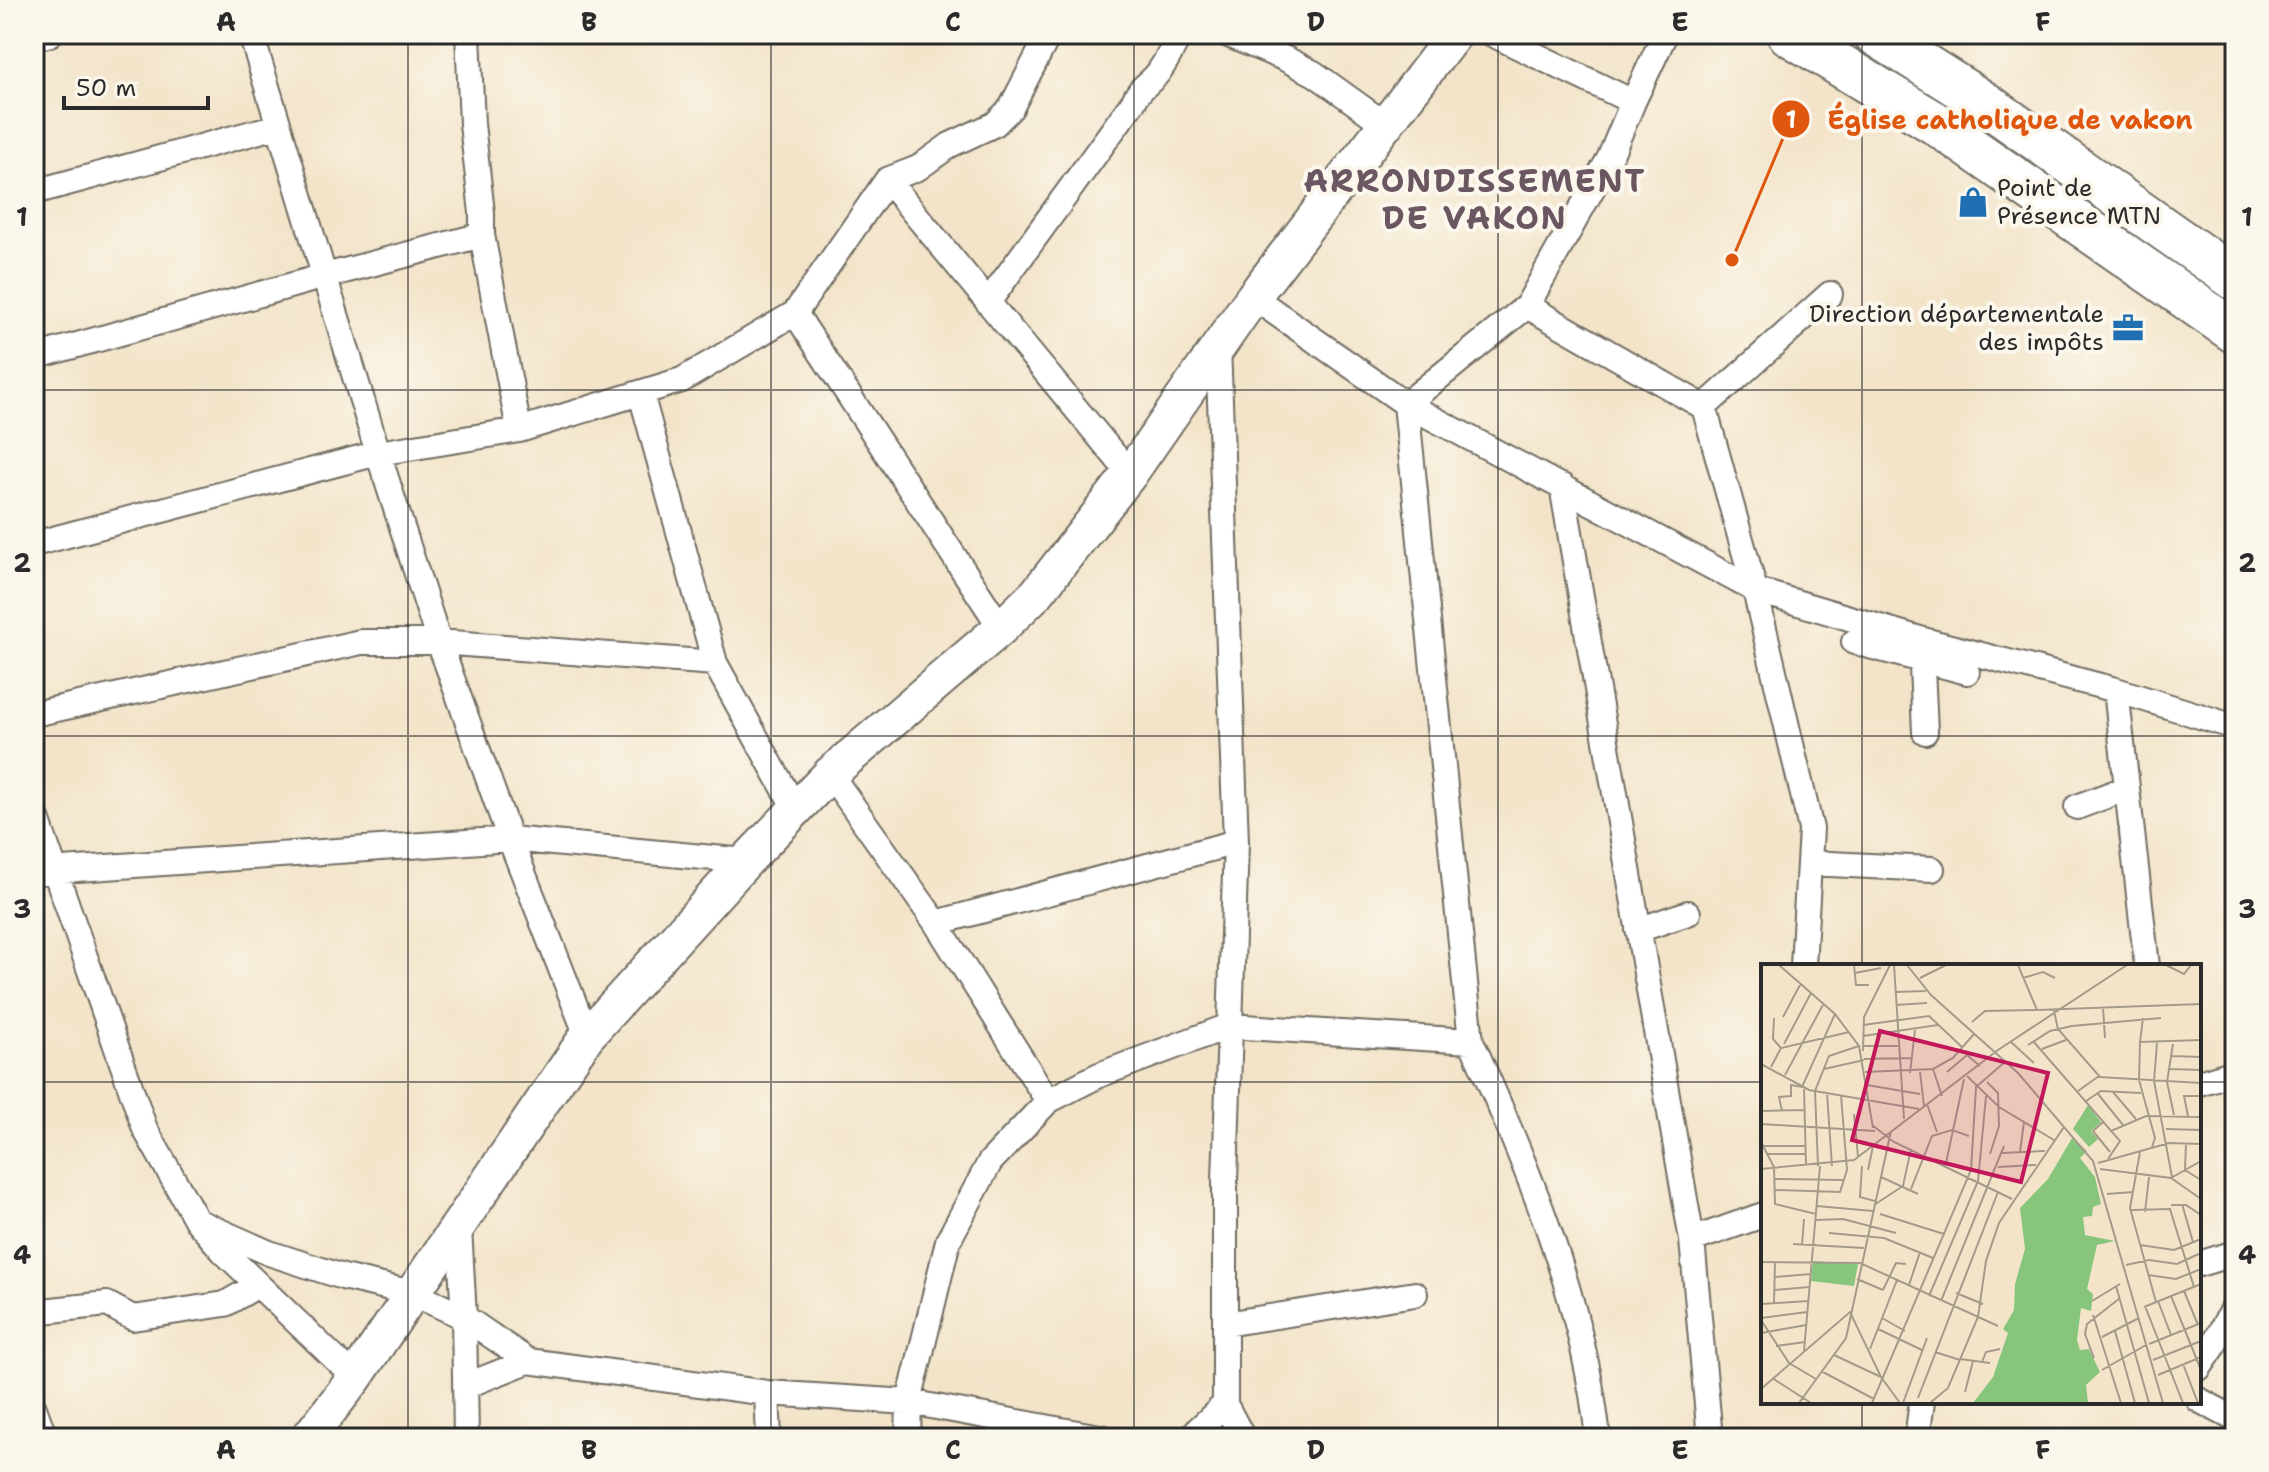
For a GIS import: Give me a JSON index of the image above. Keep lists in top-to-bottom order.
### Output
{
  "districts": ["ARRONDISSEMENT DE VAKON"],
  "places": {
    "shop": ["Point de Présence MTN"],
    "other": ["Église catholique de vakon"],
    "office": ["Direction départementale des impôts"]
  },
  "scale_bar": "50 m",
  "grid": {
    "columns": [
      "A",
      "B",
      "C",
      "D",
      "E",
      "F"
    ],
    "rows": [
      "1",
      "2",
      "3",
      "4"
    ]
  }
}
